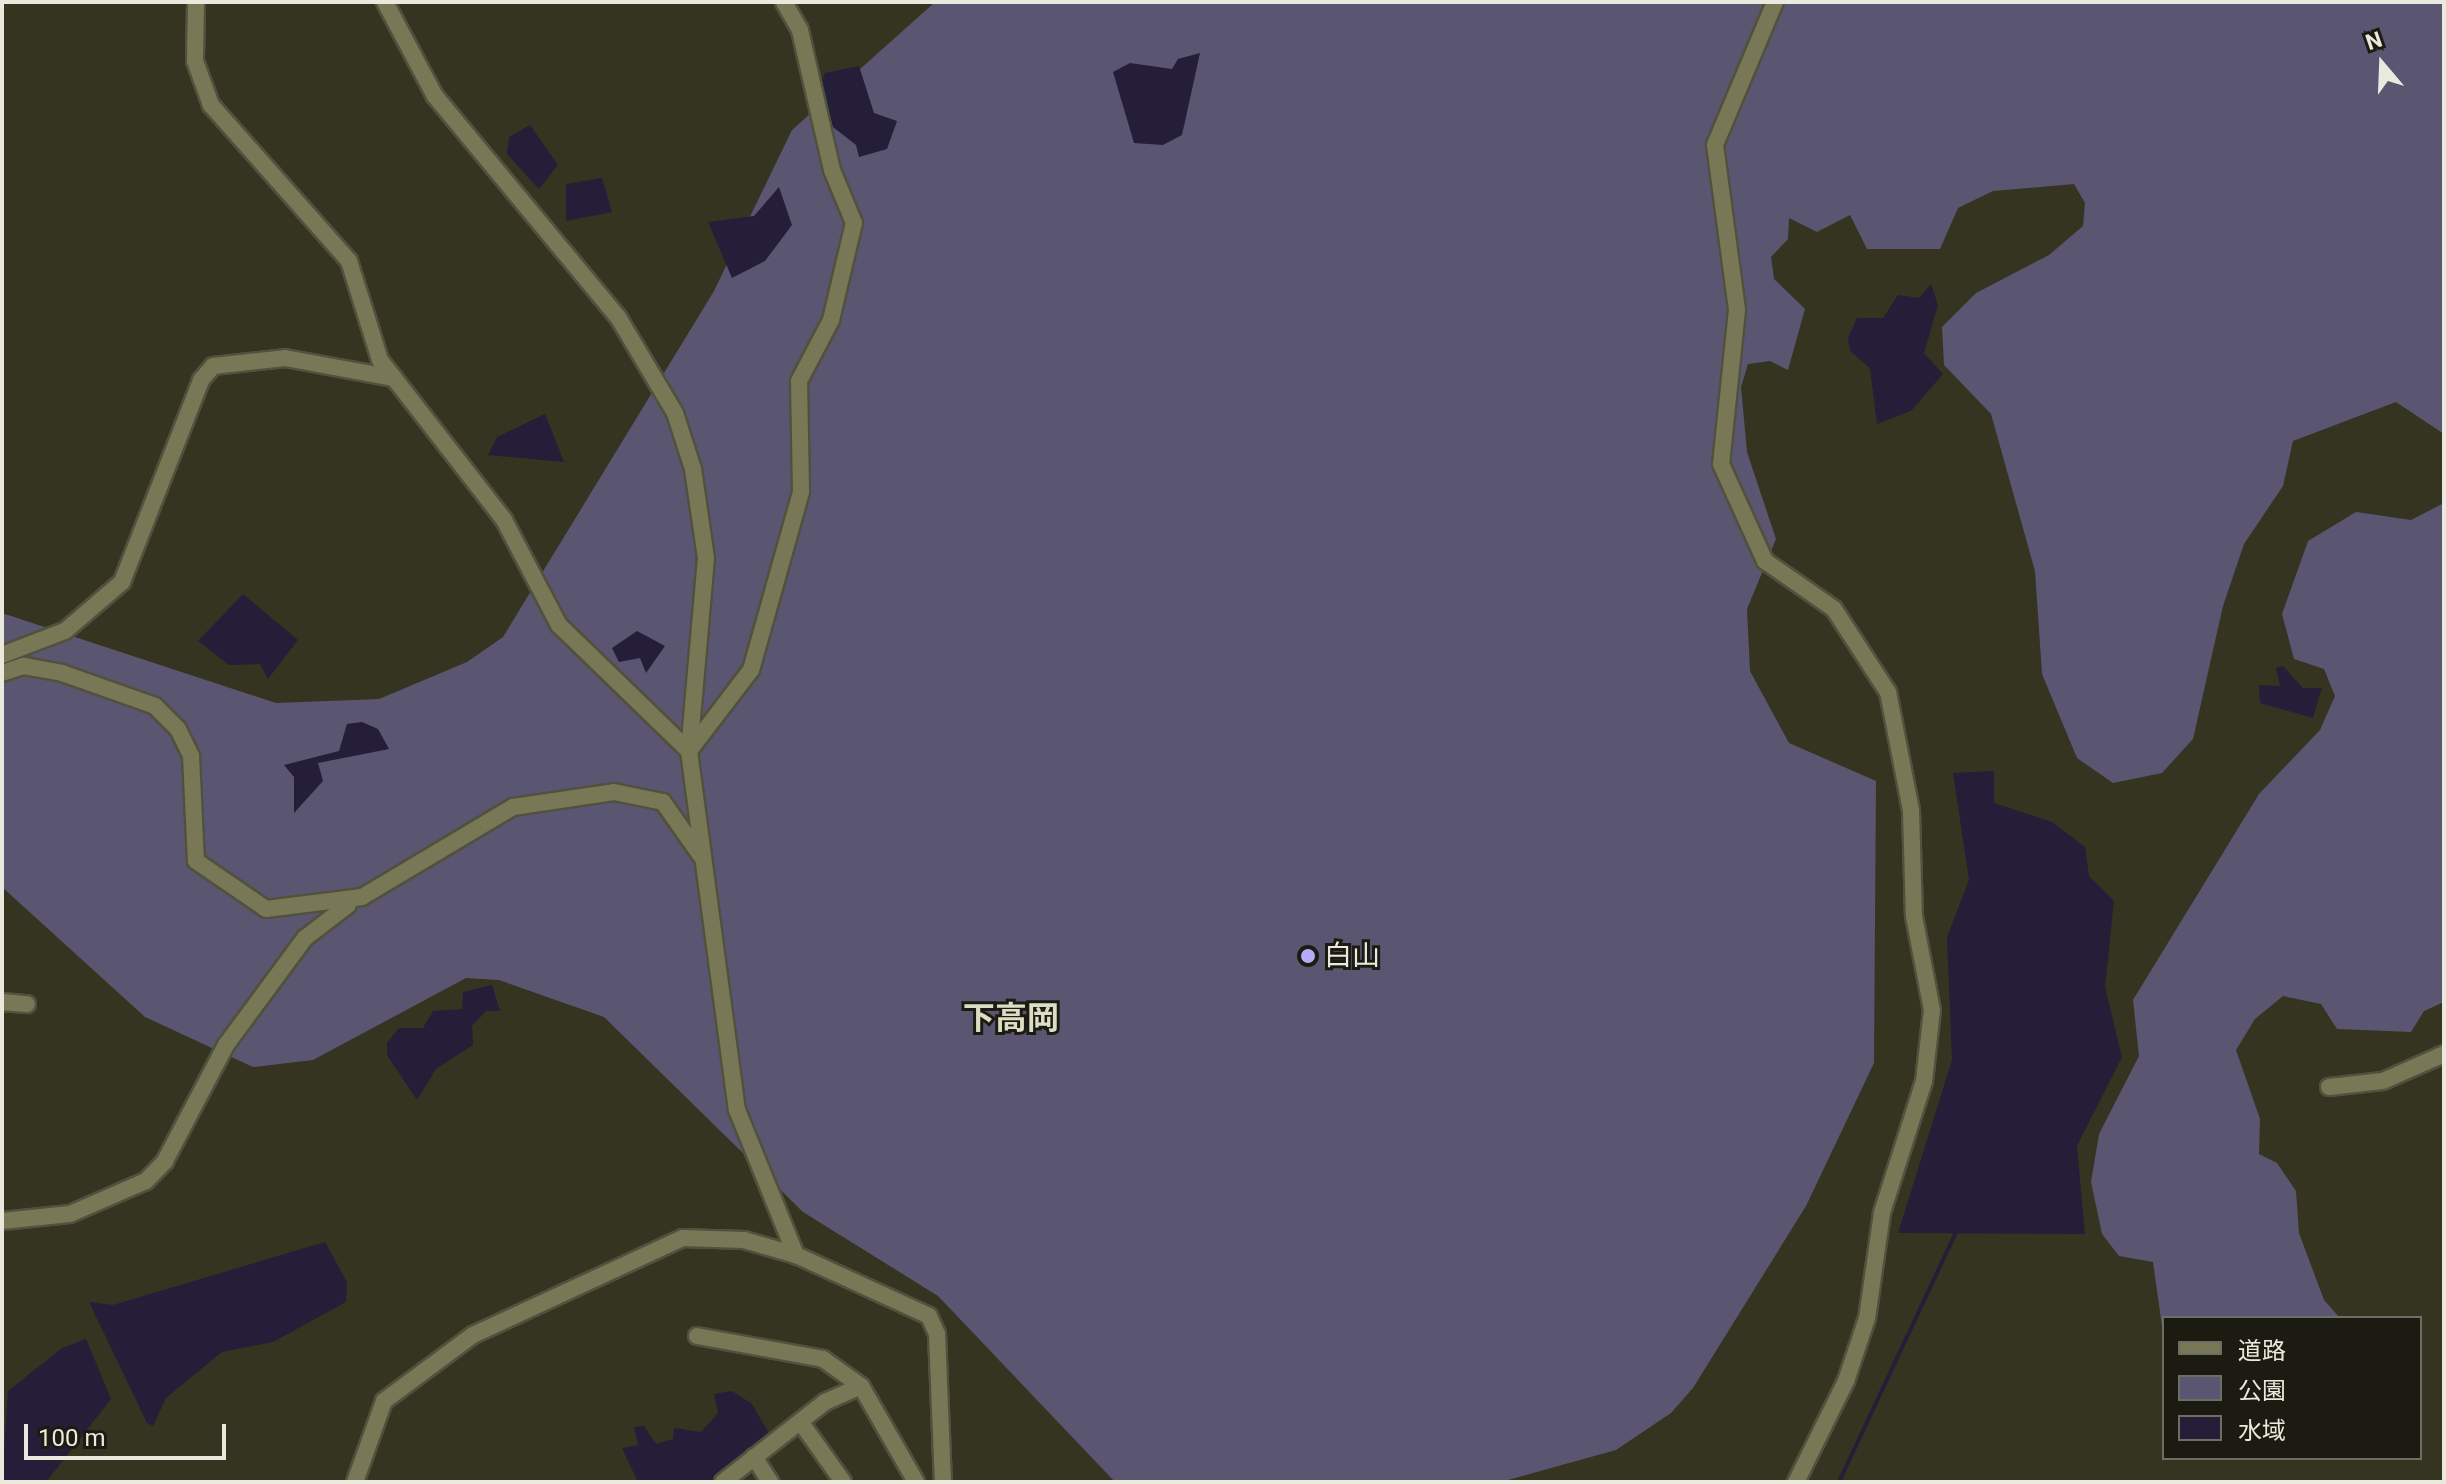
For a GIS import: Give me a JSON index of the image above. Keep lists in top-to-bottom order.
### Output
{
  "districts": ["下高岡"],
  "places": ["白山"],
  "legend": ["道路", "公園", "水域"],
  "scale_bar": "100 m",
  "north": "top"
}
